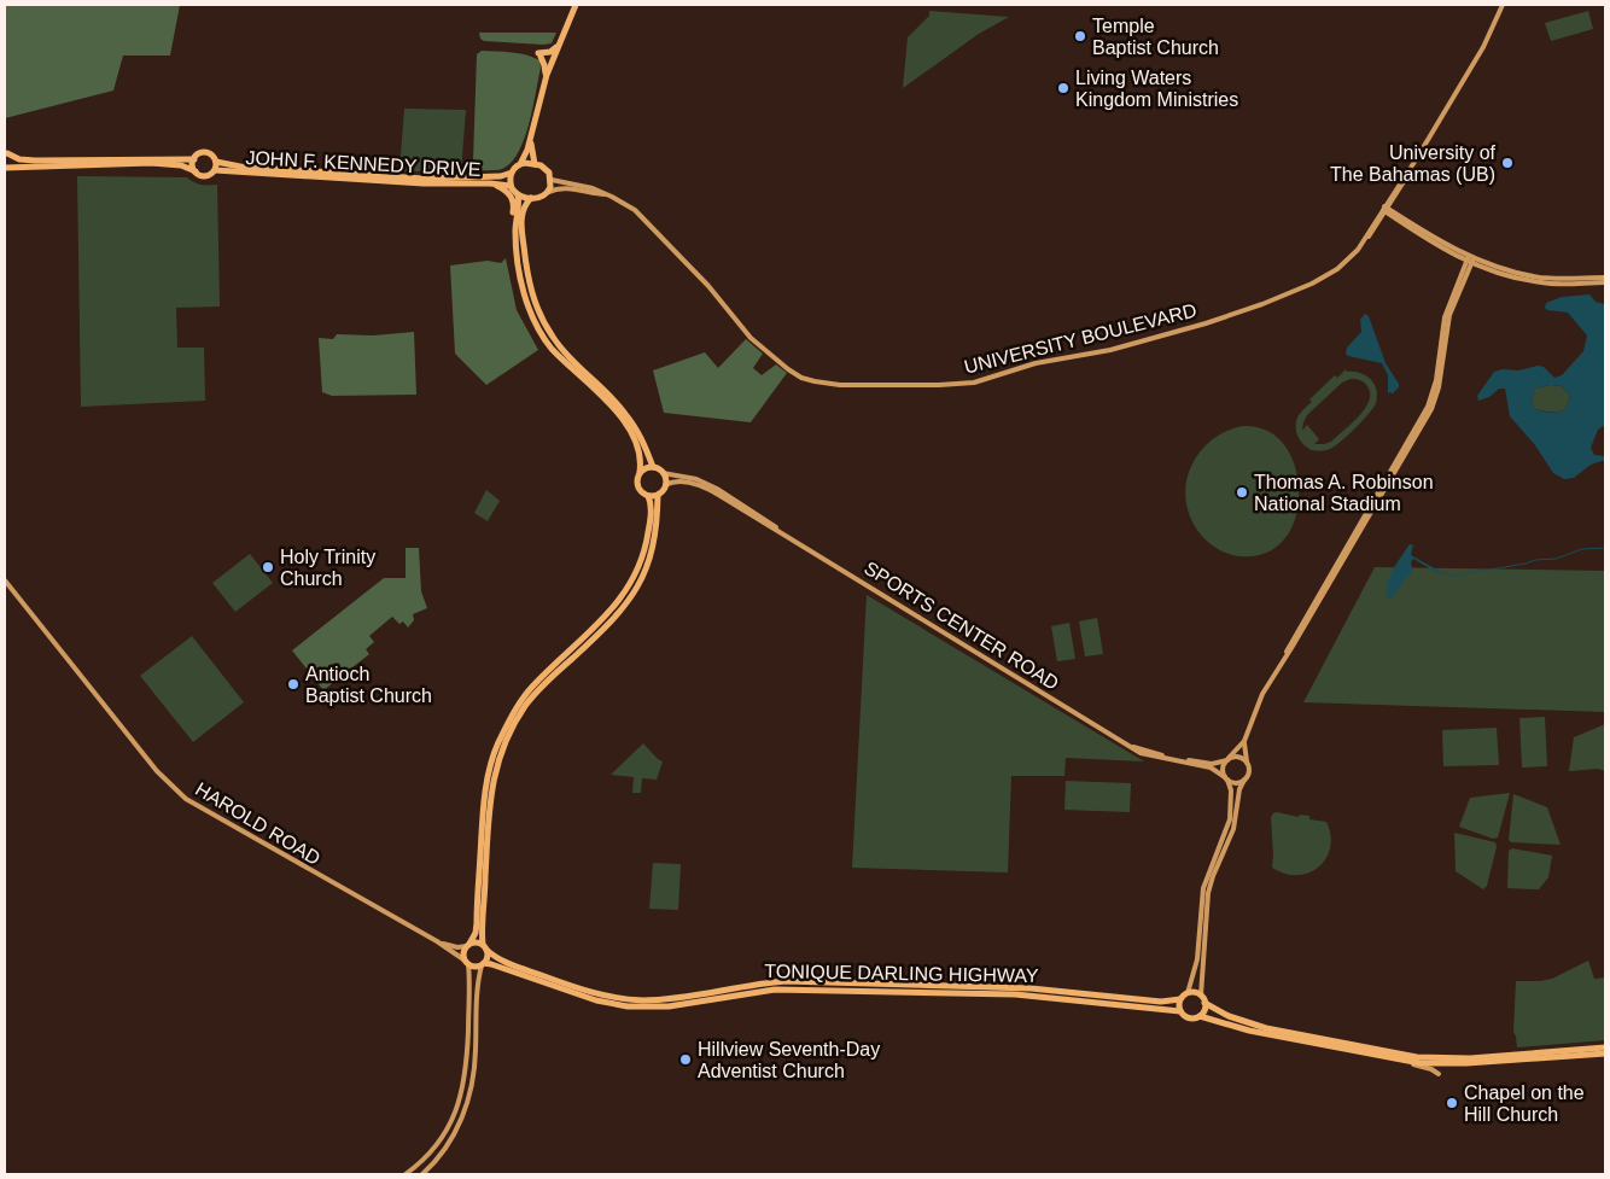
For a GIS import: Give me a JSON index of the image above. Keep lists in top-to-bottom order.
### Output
{
  "streets": {
    "highway": ["JOHN F. KENNEDY DRIVE", "TONIQUE DARLING HIGHWAY"],
    "main road": ["UNIVERSITY BOULEVARD", "SPORTS CENTER ROAD", "HAROLD ROAD"]
  },
  "crossings": [
    ["JOHN F. KENNEDY DRIVE", "UNIVERSITY BOULEVARD"],
    ["HAROLD ROAD", "TONIQUE DARLING HIGHWAY"]
  ],
  "places": [
    "Temple Baptist Church",
    "Living Waters Kingdom Ministries",
    "University of The Bahamas (UB)",
    "Thomas A. Robinson National Stadium",
    "Holy Trinity Church",
    "Antioch Baptist Church",
    "Hillview Seventh-Day Adventist Church",
    "Chapel on the Hill Church"
  ]
}
